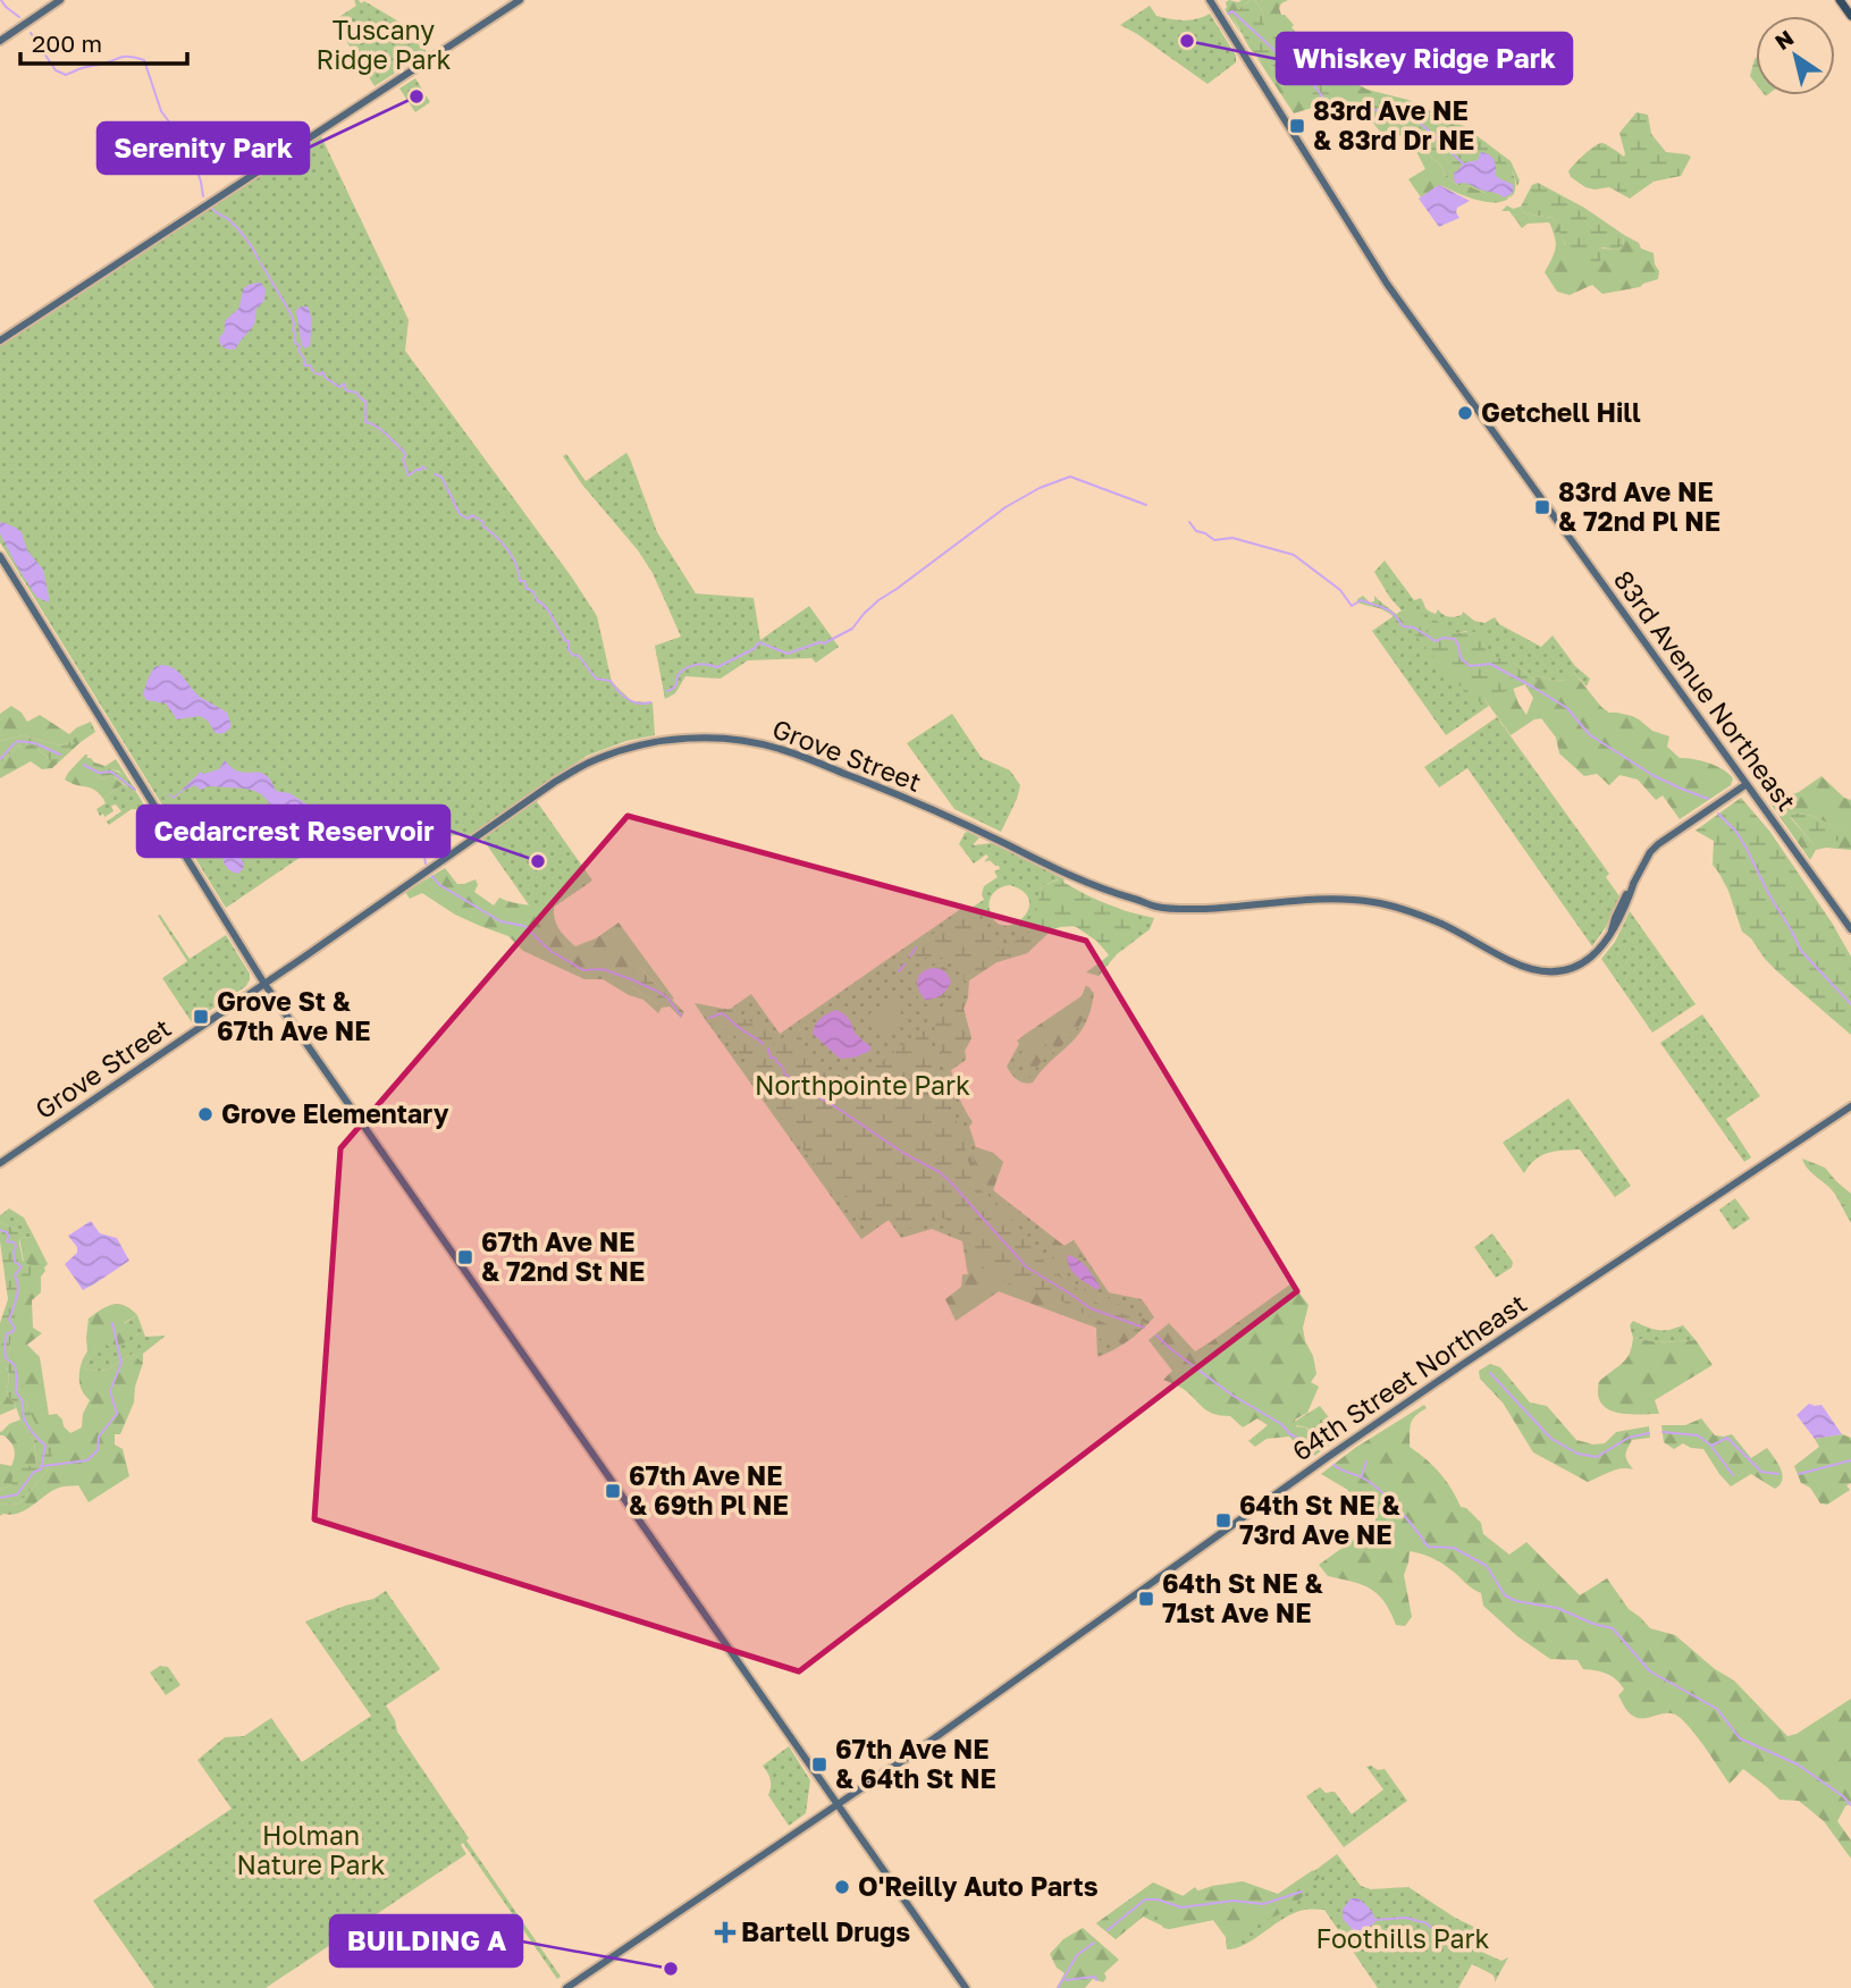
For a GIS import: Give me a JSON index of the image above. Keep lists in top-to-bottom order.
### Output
{
  "streets": {
    "street": ["83rd Avenue Northeast", "Grove Street", "64th Street Northeast"]
  },
  "crossings": [
    ["83rd Avenue Northeast", "Grove Street"]
  ],
  "parks": [
    "Tuscany Ridge Park",
    "Northpointe Park",
    "Holman Nature Park",
    "Foothills Park"
  ],
  "places": {
    "other": [
      "Whiskey Ridge Park",
      "Serenity Park",
      "Getchell Hill",
      "Cedarcrest Reservoir",
      "Grove Elementary",
      "O'Reilly Auto Parts",
      "BUILDING A"
    ],
    "transit": [
      "83rd Ave NE & 83rd Dr NE",
      "83rd Ave NE & 72nd Pl NE",
      "Grove St & 67th Ave NE",
      "67th Ave NE & 72nd St NE",
      "67th Ave NE & 69th Pl NE",
      "64th St NE & 73rd Ave NE",
      "64th St NE & 71st Ave NE",
      "67th Ave NE & 64th St NE"
    ],
    "health": ["Bartell Drugs"]
  },
  "scale_bar": "200 m",
  "north": "top left"
}
